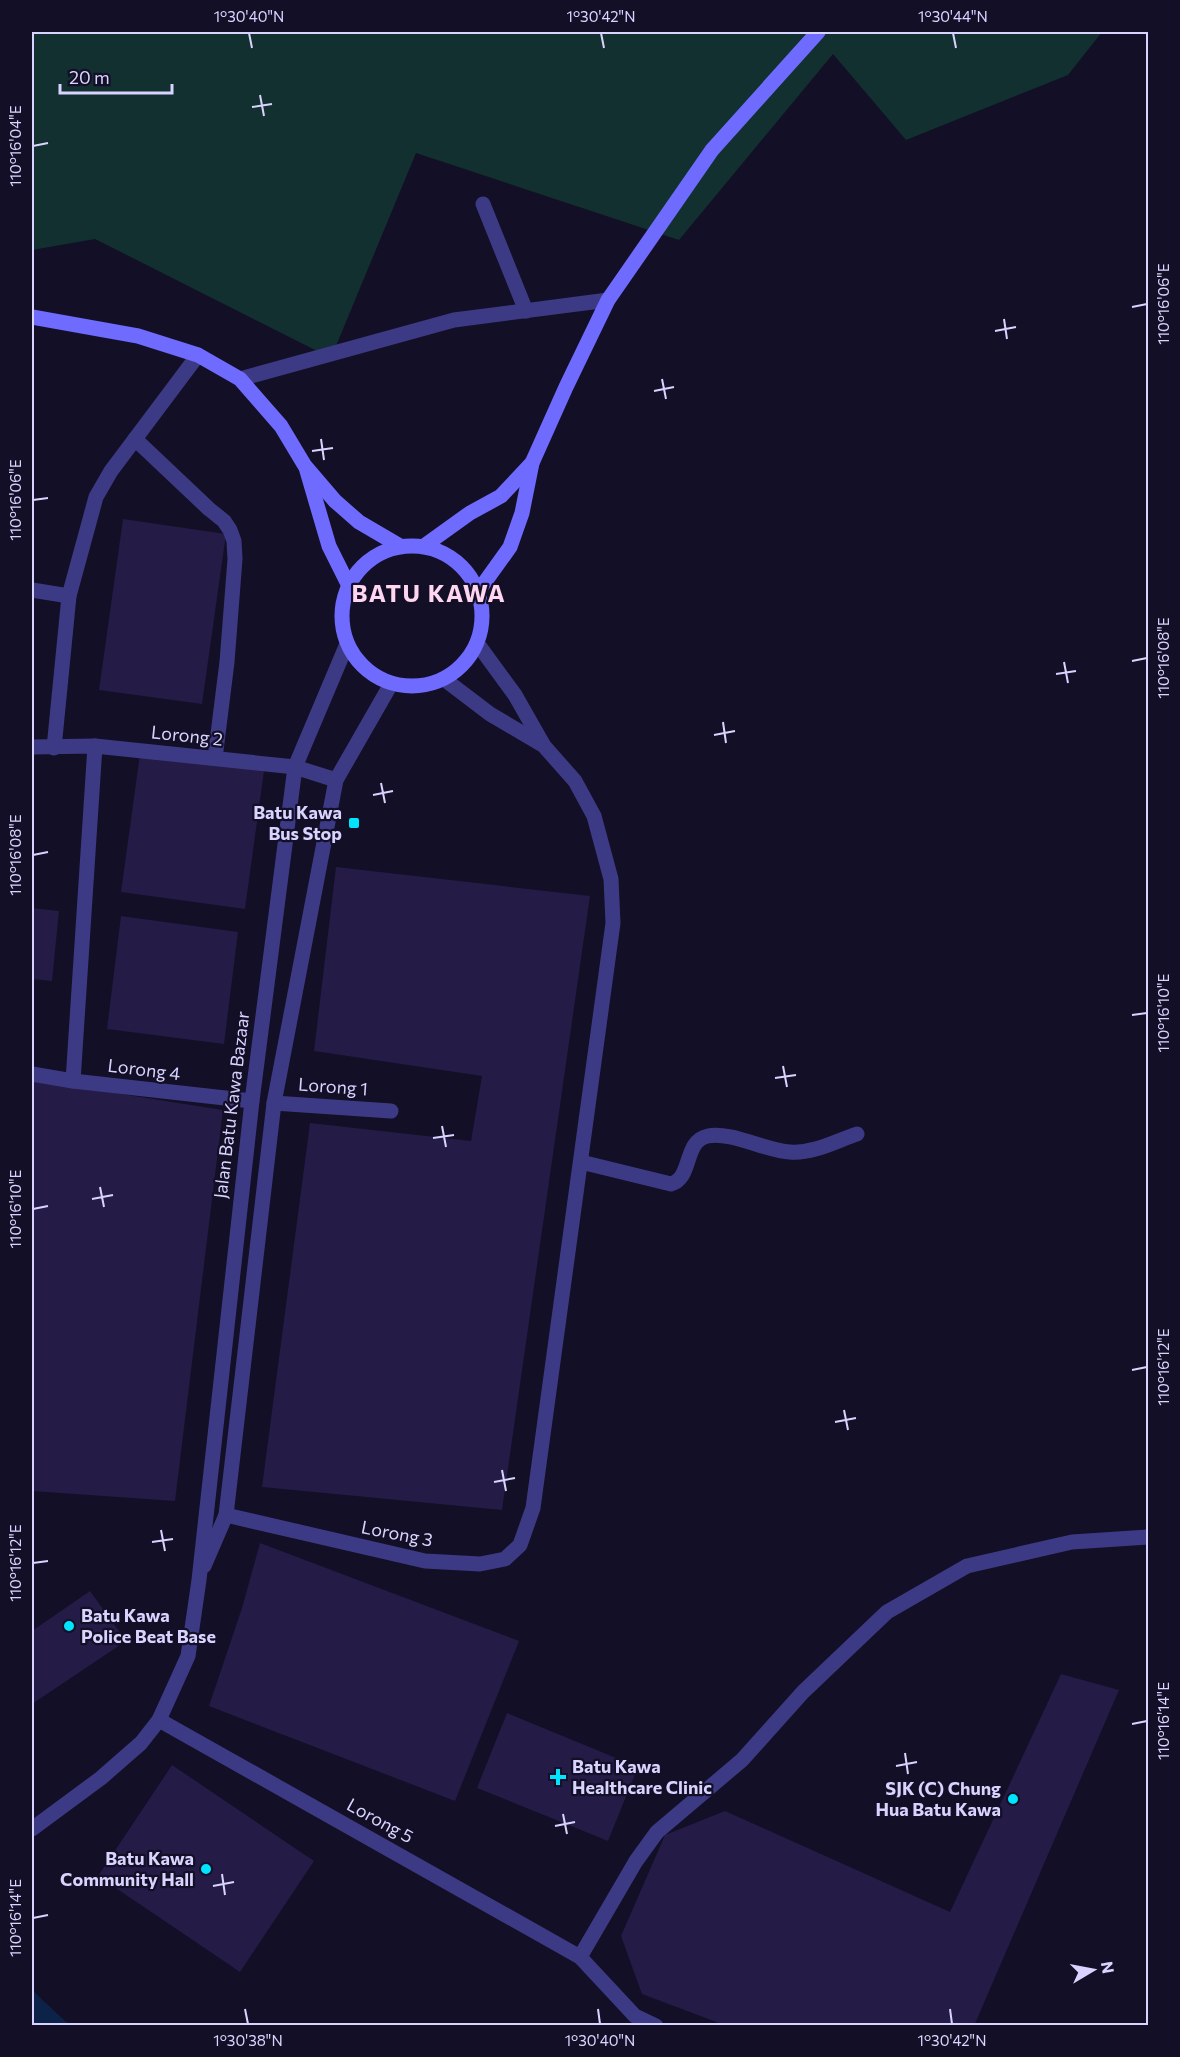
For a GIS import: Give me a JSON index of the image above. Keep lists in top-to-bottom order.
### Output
{
  "streets": {
    "street": [
      "Lorong 2",
      "Lorong 4",
      "Lorong 1",
      "Jalan Batu Kawa Bazaar",
      "Lorong 3",
      "Lorong 5"
    ]
  },
  "crossings": [
    ["Lorong 2", "Jalan Batu Kawa Bazaar"],
    ["Lorong 4", "Jalan Batu Kawa Bazaar"],
    ["Lorong 1", "Jalan Batu Kawa Bazaar"],
    ["Jalan Batu Kawa Bazaar", "Lorong 3"],
    ["Jalan Batu Kawa Bazaar", "Lorong 5"]
  ],
  "districts": ["BATU KAWA"],
  "places": {
    "transit": ["Batu Kawa Bus Stop"],
    "other": ["Batu Kawa Police Beat Base", "SJK (C) Chung Hua Batu Kawa", "Batu Kawa Community Hall"],
    "health": ["Batu Kawa Healthcare Clinic"]
  },
  "scale_bar": "20 m",
  "north": "right",
  "coordinates": [
    "1°30'40\"N",
    "1°30'42\"N",
    "1°30'44\"N",
    "110°16'04\"E",
    "110°16'06\"E",
    "110°16'08\"E",
    "110°16'10\"E",
    "110°16'12\"E",
    "110°16'14\"E",
    "1°30'38\"N"
  ]
}
